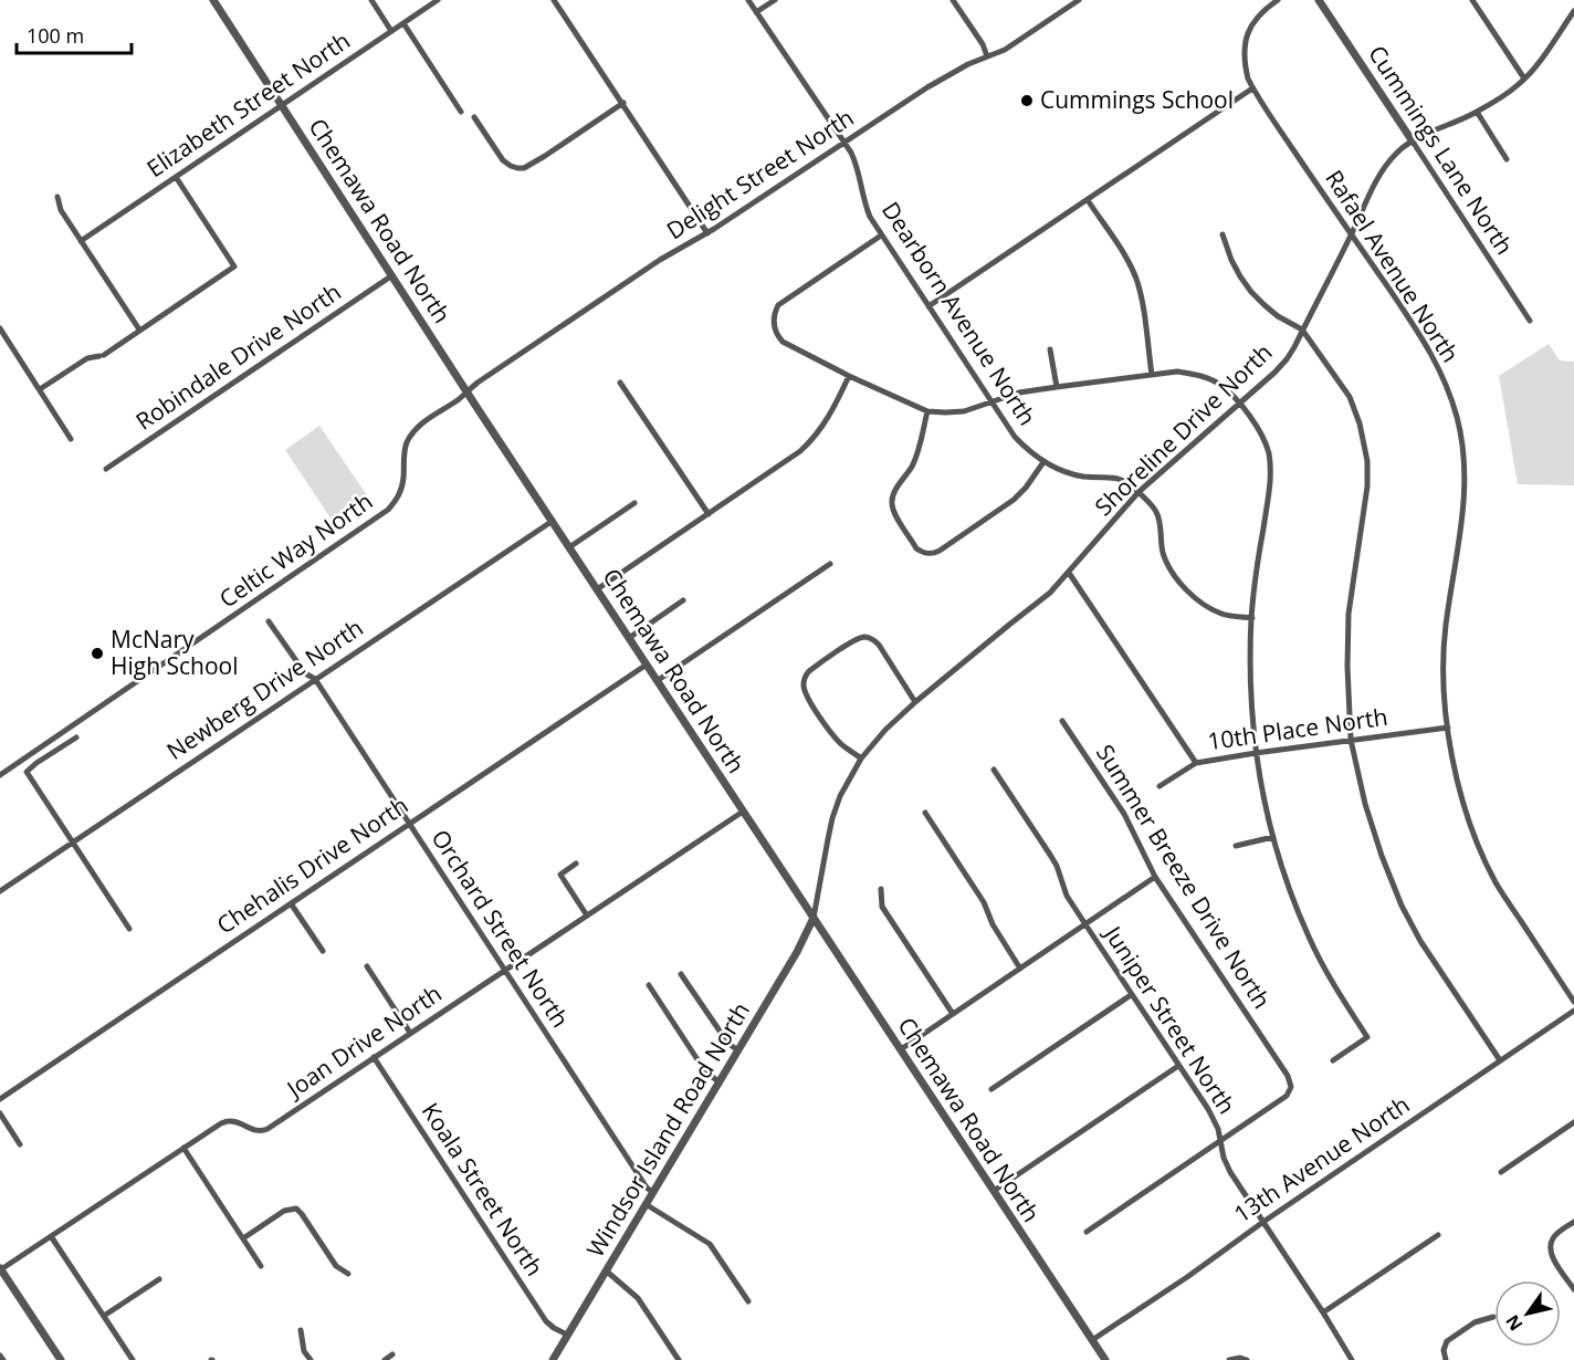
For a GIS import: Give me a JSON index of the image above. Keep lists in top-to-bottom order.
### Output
{
  "streets": {
    "street": [
      "Elizabeth Street North",
      "Cummings Lane North",
      "Delight Street North",
      "Chemawa Road North",
      "Rafael Avenue North",
      "Dearborn Avenue North",
      "Robindale Drive North",
      "Shoreline Drive North",
      "Celtic Way North",
      "Newberg Drive North",
      "10th Place North",
      "Chehalis Drive North",
      "Summer Breeze Drive North",
      "Orchard Street North",
      "Juniper Street North",
      "Joan Drive North",
      "Windsor Island Road North",
      "13th Avenue North",
      "Koala Street North"
    ]
  },
  "crossings": [
    ["Elizabeth Street North", "Chemawa Road North"],
    ["Cummings Lane North", "Shoreline Drive North"],
    ["Delight Street North", "Chemawa Road North"],
    ["Delight Street North", "Dearborn Avenue North"],
    ["Delight Street North", "Celtic Way North"],
    ["Chemawa Road North", "Robindale Drive North"],
    ["Chemawa Road North", "Shoreline Drive North"],
    ["Chemawa Road North", "Celtic Way North"],
    ["Chemawa Road North", "Newberg Drive North"],
    ["Chemawa Road North", "Chehalis Drive North"],
    ["Chemawa Road North", "Joan Drive North"],
    ["Chemawa Road North", "Windsor Island Road North"],
    ["Chemawa Road North", "13th Avenue North"],
    ["Rafael Avenue North", "Shoreline Drive North"],
    ["Rafael Avenue North", "10th Place North"],
    ["Dearborn Avenue North", "Shoreline Drive North"],
    ["Shoreline Drive North", "Windsor Island Road North"],
    ["Newberg Drive North", "Orchard Street North"],
    ["Chehalis Drive North", "Orchard Street North"],
    ["Summer Breeze Drive North", "Juniper Street North"],
    ["Orchard Street North", "Joan Drive North"],
    ["Orchard Street North", "Windsor Island Road North"],
    ["Juniper Street North", "13th Avenue North"],
    ["Joan Drive North", "Koala Street North"],
    ["Windsor Island Road North", "Koala Street North"]
  ],
  "places": ["Cummings School", "McNary High School"],
  "scale_bar": "100 m",
  "north": "bottom left"
}
